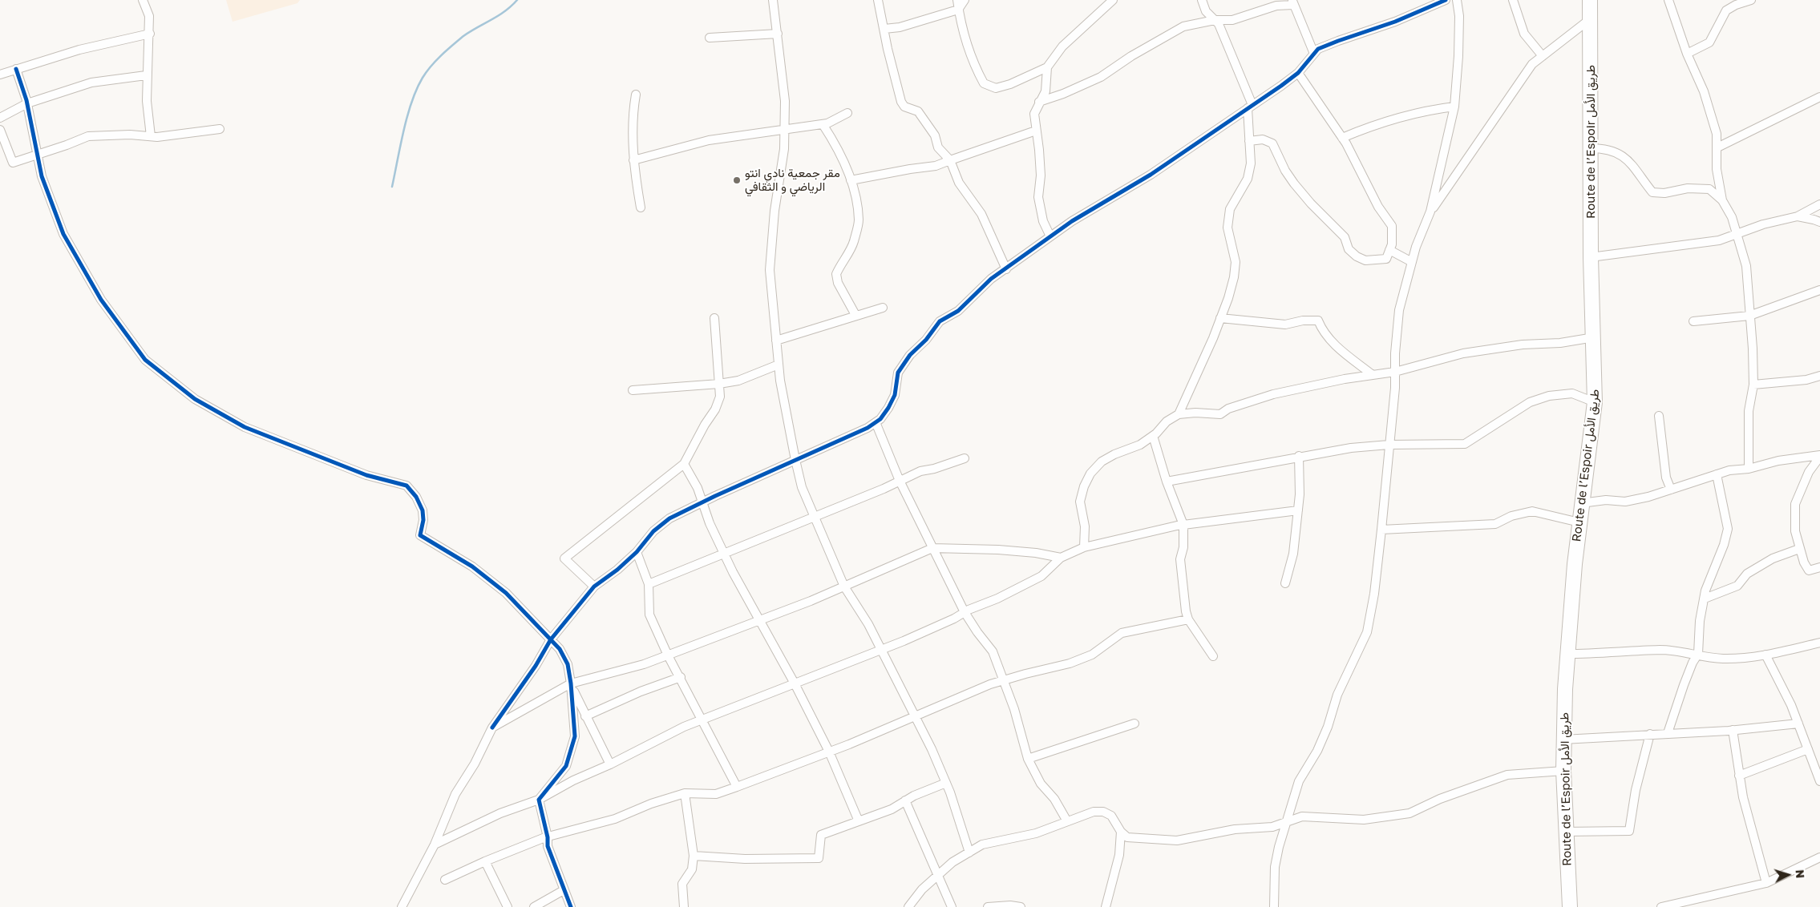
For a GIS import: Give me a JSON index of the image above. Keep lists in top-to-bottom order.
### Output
{
  "streets": {
    "highway": ["Route de l’Espoir طريق الأمل"]
  },
  "places": ["مقر جمعية نادي انتو الرياضي و الثقافي"],
  "north": "right"
}
